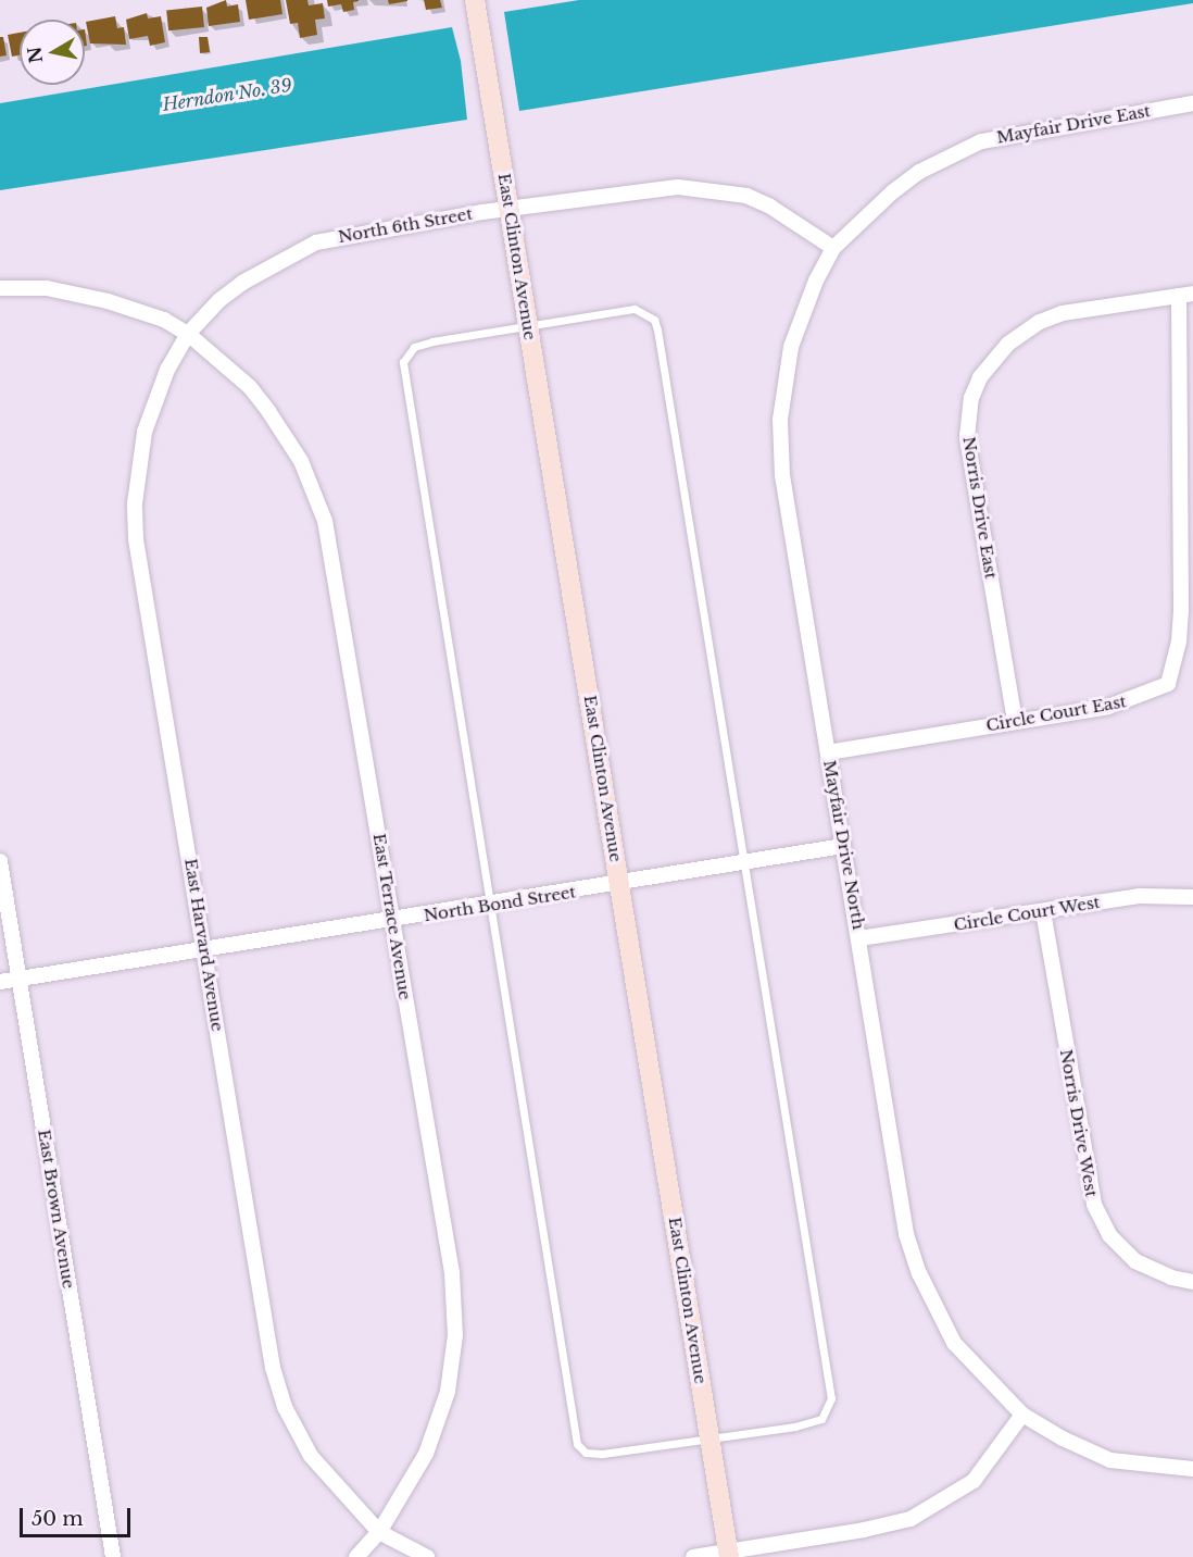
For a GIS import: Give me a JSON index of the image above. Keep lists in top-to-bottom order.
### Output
{
  "streets": {
    "main road": ["East Clinton Avenue"],
    "street": [
      "Mayfair Drive East",
      "North 6th Street",
      "Norris Drive East",
      "Circle Court East",
      "Mayfair Drive North",
      "North Bond Street",
      "Circle Court West",
      "East Terrace Avenue",
      "East Harvard Avenue",
      "Norris Drive West",
      "East Brown Avenue"
    ]
  },
  "crossings": [
    ["Mayfair Drive East", "North 6th Street"],
    ["Mayfair Drive East", "Mayfair Drive North"],
    ["North 6th Street", "East Clinton Avenue"],
    ["North 6th Street", "Mayfair Drive North"],
    ["North 6th Street", "East Terrace Avenue"],
    ["North 6th Street", "East Harvard Avenue"],
    ["East Clinton Avenue", "North Bond Street"],
    ["Norris Drive East", "Circle Court East"],
    ["Circle Court East", "Mayfair Drive North"],
    ["Mayfair Drive North", "North Bond Street"],
    ["Mayfair Drive North", "Circle Court West"],
    ["North Bond Street", "East Terrace Avenue"],
    ["North Bond Street", "East Harvard Avenue"],
    ["North Bond Street", "East Brown Avenue"],
    ["Circle Court West", "Norris Drive West"],
    ["East Terrace Avenue", "East Harvard Avenue"]
  ],
  "water": ["Herndon No. 39"],
  "scale_bar": "50 m",
  "north": "left"
}
